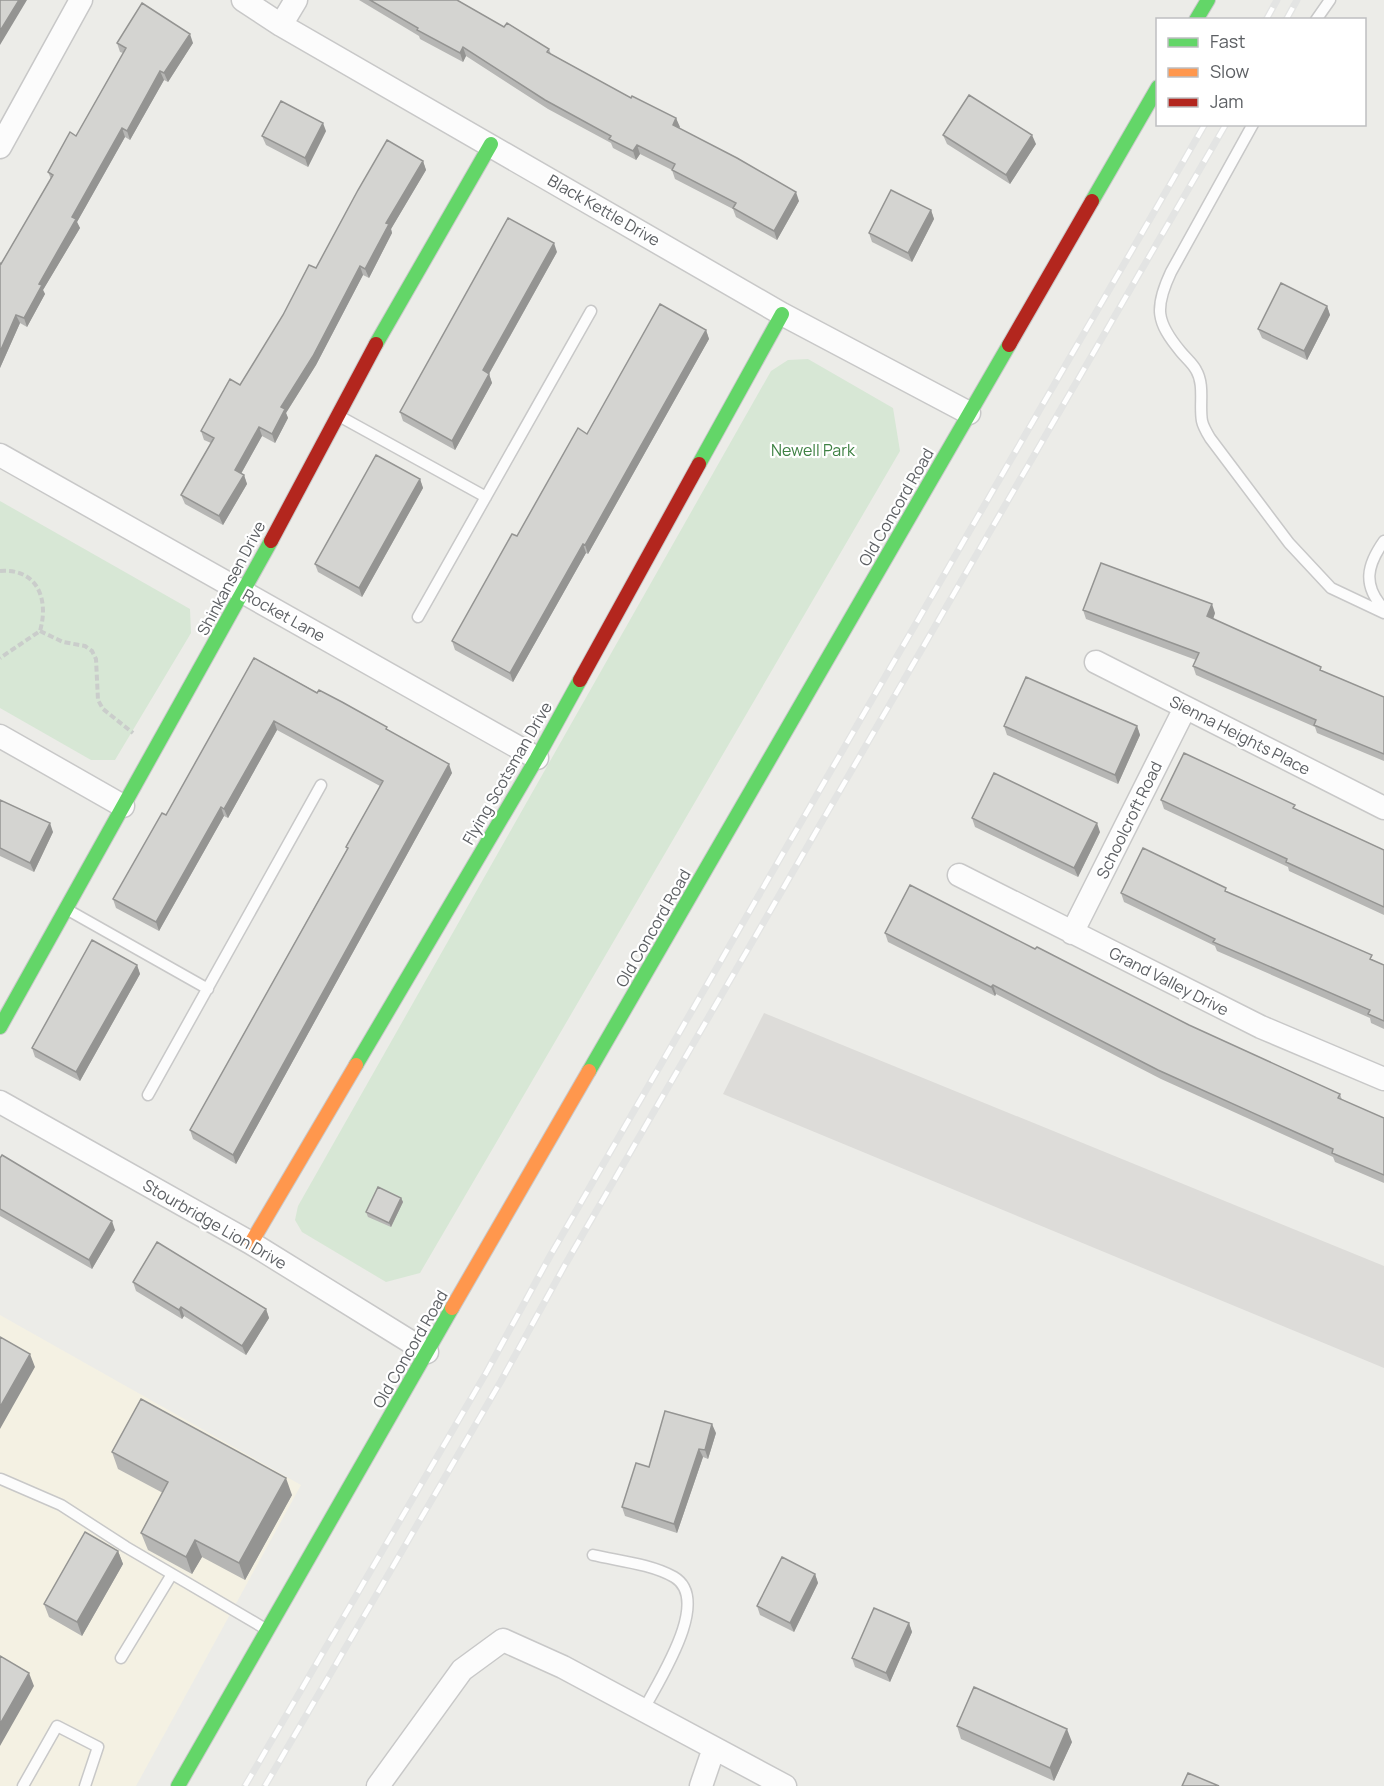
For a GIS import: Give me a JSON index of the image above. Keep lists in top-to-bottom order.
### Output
{
  "streets": {
    "street": [
      "Black Kettle Drive",
      "Old Concord Road",
      "Shinkansen Drive",
      "Rocket Lane",
      "Sienna Heights Place",
      "Flying Scotsman Drive",
      "Schoolcroft Road",
      "Grand Valley Drive",
      "Stourbridge Lion Drive"
    ]
  },
  "crossings": [
    ["Black Kettle Drive", "Old Concord Road"],
    ["Black Kettle Drive", "Shinkansen Drive"],
    ["Black Kettle Drive", "Flying Scotsman Drive"],
    ["Old Concord Road", "Stourbridge Lion Drive"],
    ["Shinkansen Drive", "Rocket Lane"],
    ["Rocket Lane", "Flying Scotsman Drive"],
    ["Sienna Heights Place", "Schoolcroft Road"],
    ["Flying Scotsman Drive", "Stourbridge Lion Drive"],
    ["Schoolcroft Road", "Grand Valley Drive"]
  ],
  "parks": ["Newell Park"],
  "legend": ["Fast", "Slow", "Jam"]
}
